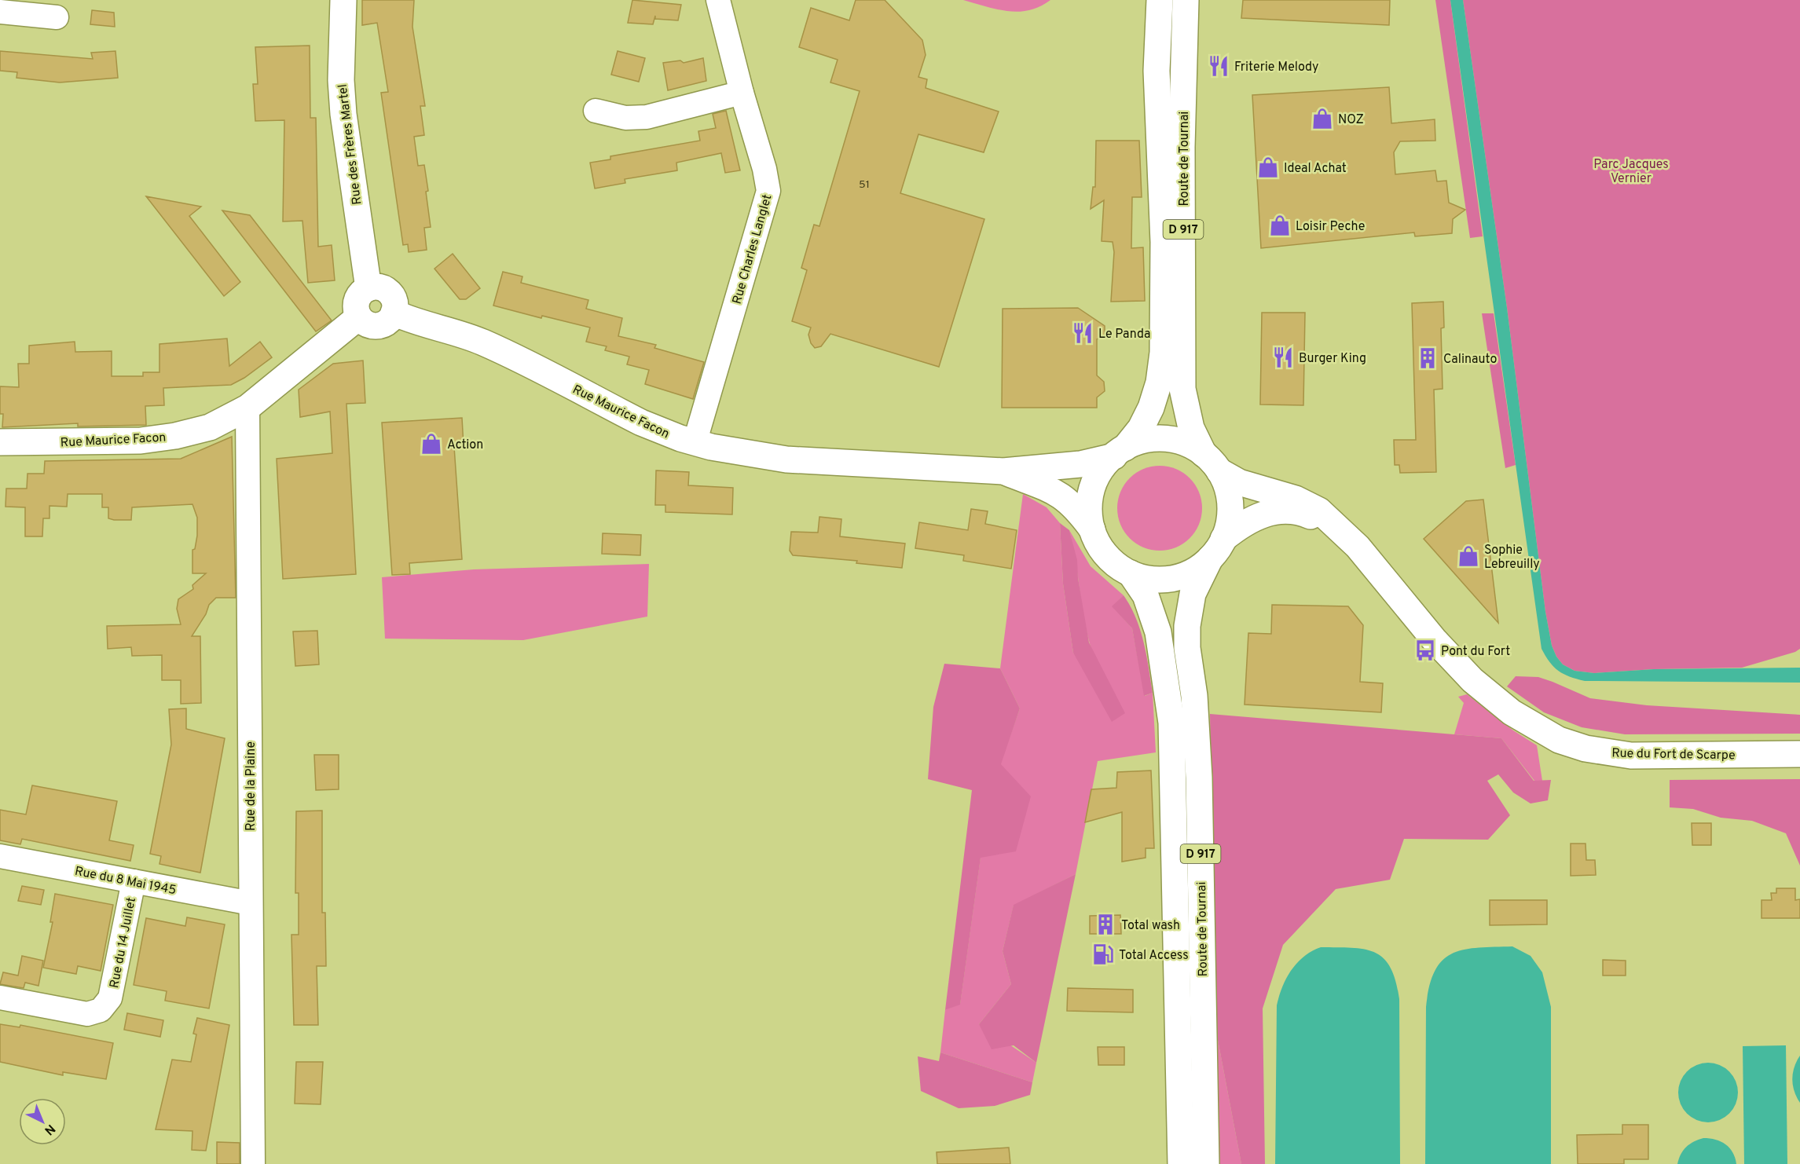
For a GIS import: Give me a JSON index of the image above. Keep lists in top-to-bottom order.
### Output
{
  "streets": {
    "main road": [
      "Rue des Frères Martel",
      "Route de Tournai",
      "D 917",
      "Rue Maurice Facon",
      "Rue du Fort de Scarpe"
    ],
    "street": [
      "Rue Charles Langlet",
      "Rue de la Plaine",
      "Rue du 8 Mai 1945",
      "Rue du 14 Juillet"
    ]
  },
  "crossings": [
    ["Rue des Frères Martel", "Rue Maurice Facon"],
    ["Route de Tournai", "Rue Maurice Facon"],
    ["Route de Tournai", "Rue du Fort de Scarpe"],
    ["Rue Charles Langlet", "Rue Maurice Facon"],
    ["Rue Maurice Facon", "Rue du Fort de Scarpe"],
    ["Rue Maurice Facon", "Rue de la Plaine"],
    ["Rue de la Plaine", "Rue du 8 Mai 1945"],
    ["Rue du 8 Mai 1945", "Rue du 14 Juillet"]
  ],
  "parks": ["Parc Jacques Vernier"],
  "places": {
    "restaurant": ["Friterie Melody", "Le Panda", "Burger King"],
    "shop": [
      "NOZ",
      "Ideal Achat",
      "Loisir Peche",
      "Action",
      "Sophie Lebreuilly"
    ],
    "building": ["Calinauto", "Total wash"],
    "bus stop": ["Pont du Fort"],
    "fuel station": ["Total Access"]
  },
  "house_numbers": ["51"],
  "north": "bottom right"
}
